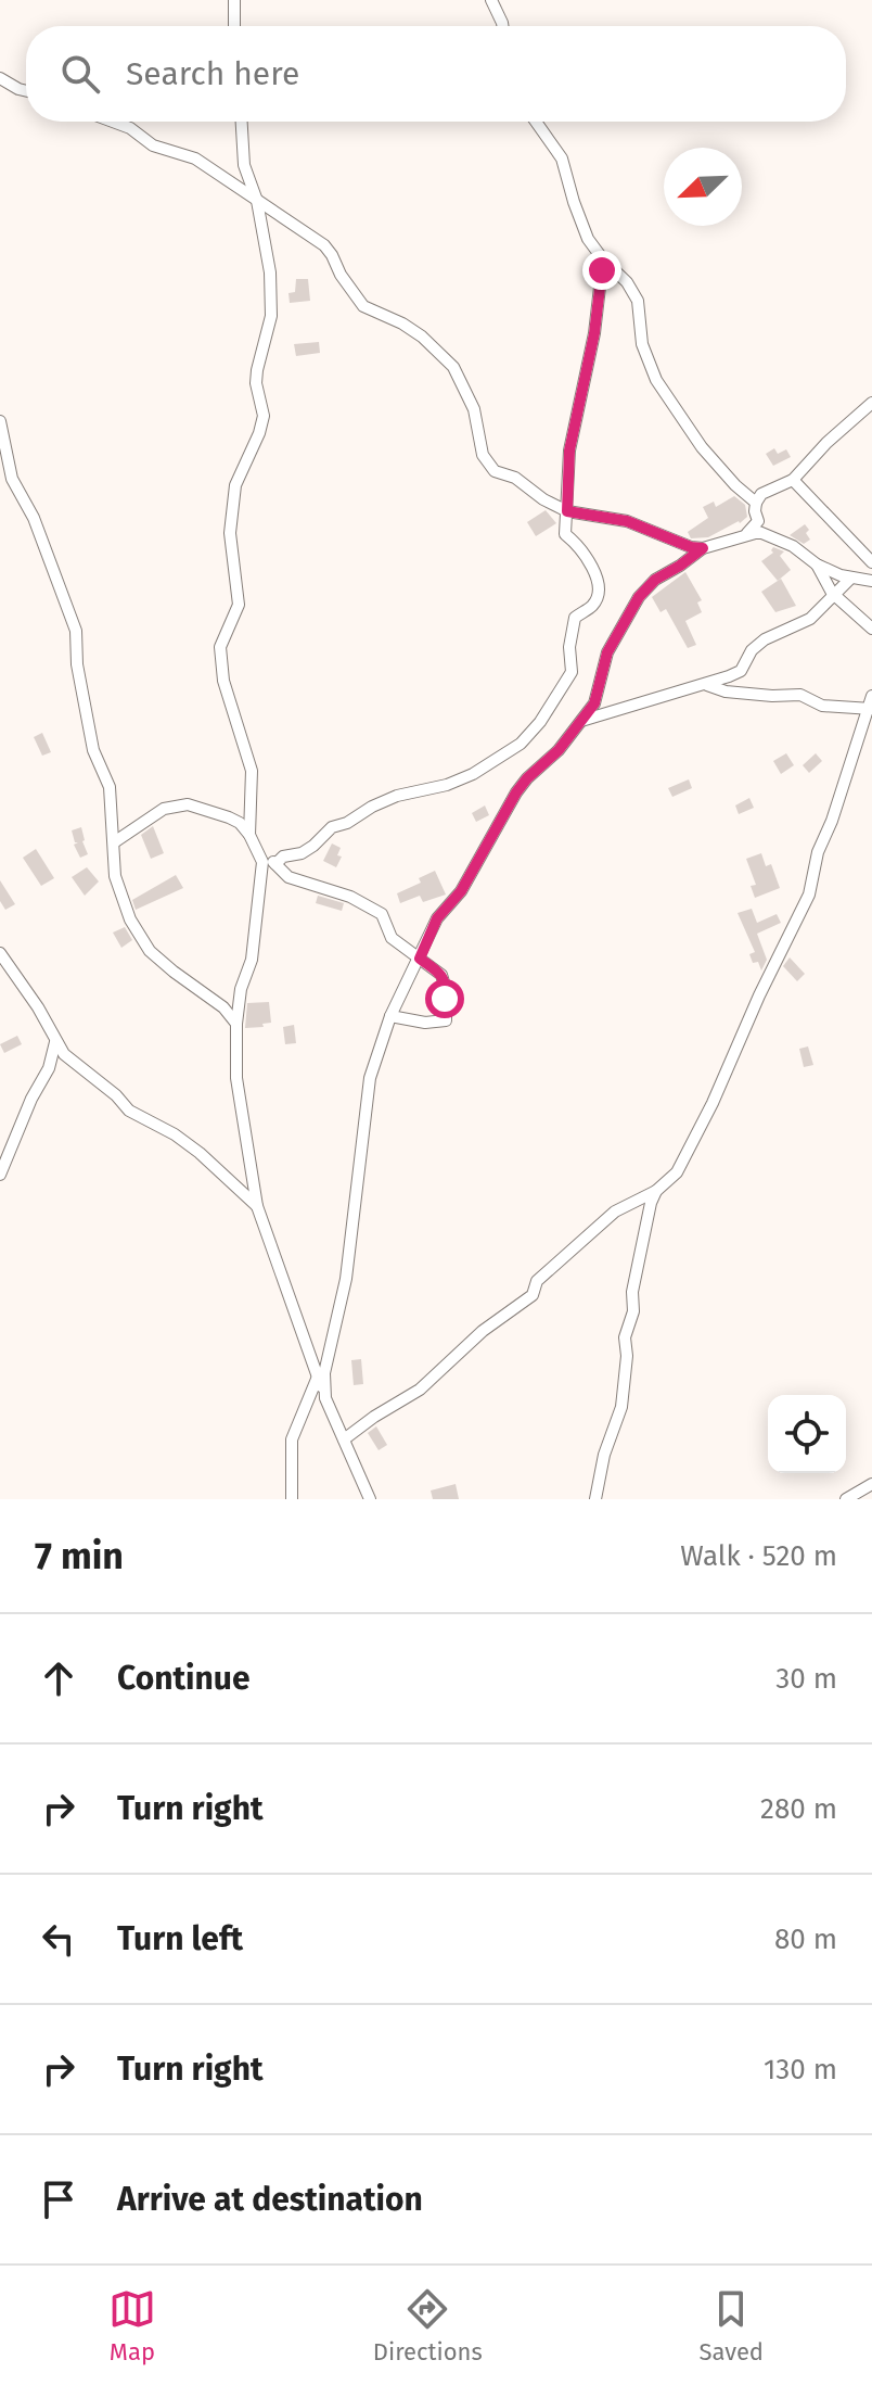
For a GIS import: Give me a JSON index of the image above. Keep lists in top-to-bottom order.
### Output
{
  "north": "bottom left",
  "page": {
    "search": "Search here",
    "heading": ["7 min", "Walk · 520 m"],
    "list": [
      ["Continue", "30 m"],
      ["Turn right", "280 m"],
      ["Turn left", "80 m"],
      ["Turn right", "130 m"],
      "Arrive at destination"
    ],
    "nav": ["Map", "Directions", "Saved"]
  }
}
